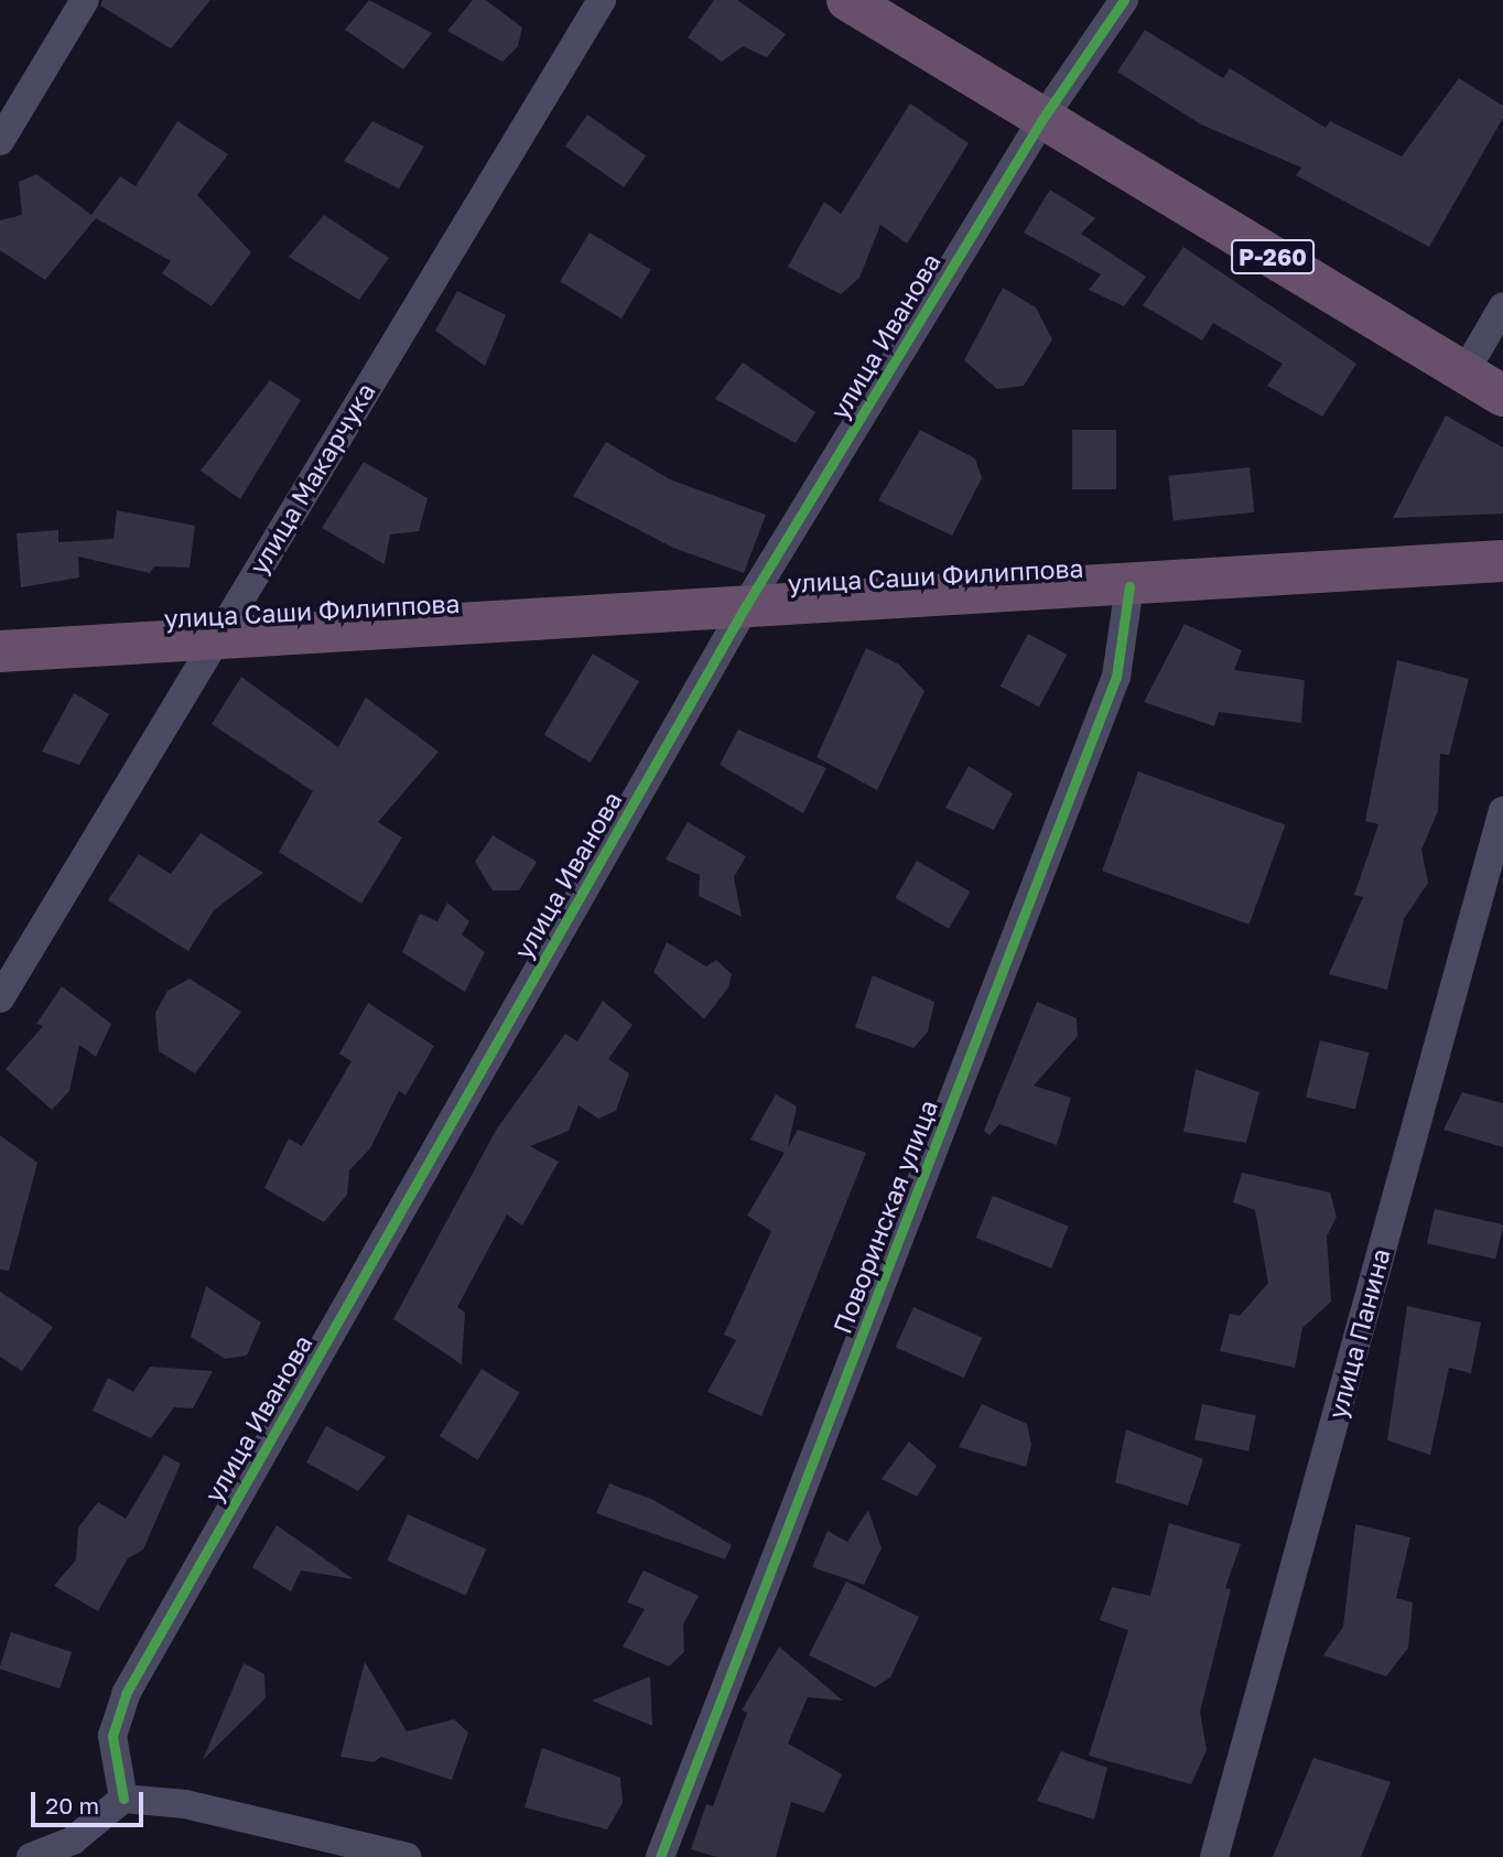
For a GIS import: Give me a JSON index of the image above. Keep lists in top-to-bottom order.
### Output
{
  "streets": {
    "highway": ["Р-260", "улица Саши Филиппова"],
    "street": [
      "улица Иванова",
      "улица Макарчука",
      "Поворинская улица",
      "улица Панина"
    ]
  },
  "crossings": [
    ["Р-260", "улица Иванова"],
    ["улица Иванова", "улица Саши Филиппова"],
    ["улица Макарчука", "улица Саши Филиппова"],
    ["улица Саши Филиппова", "Поворинская улица"]
  ],
  "scale_bar": "20 m"
}
